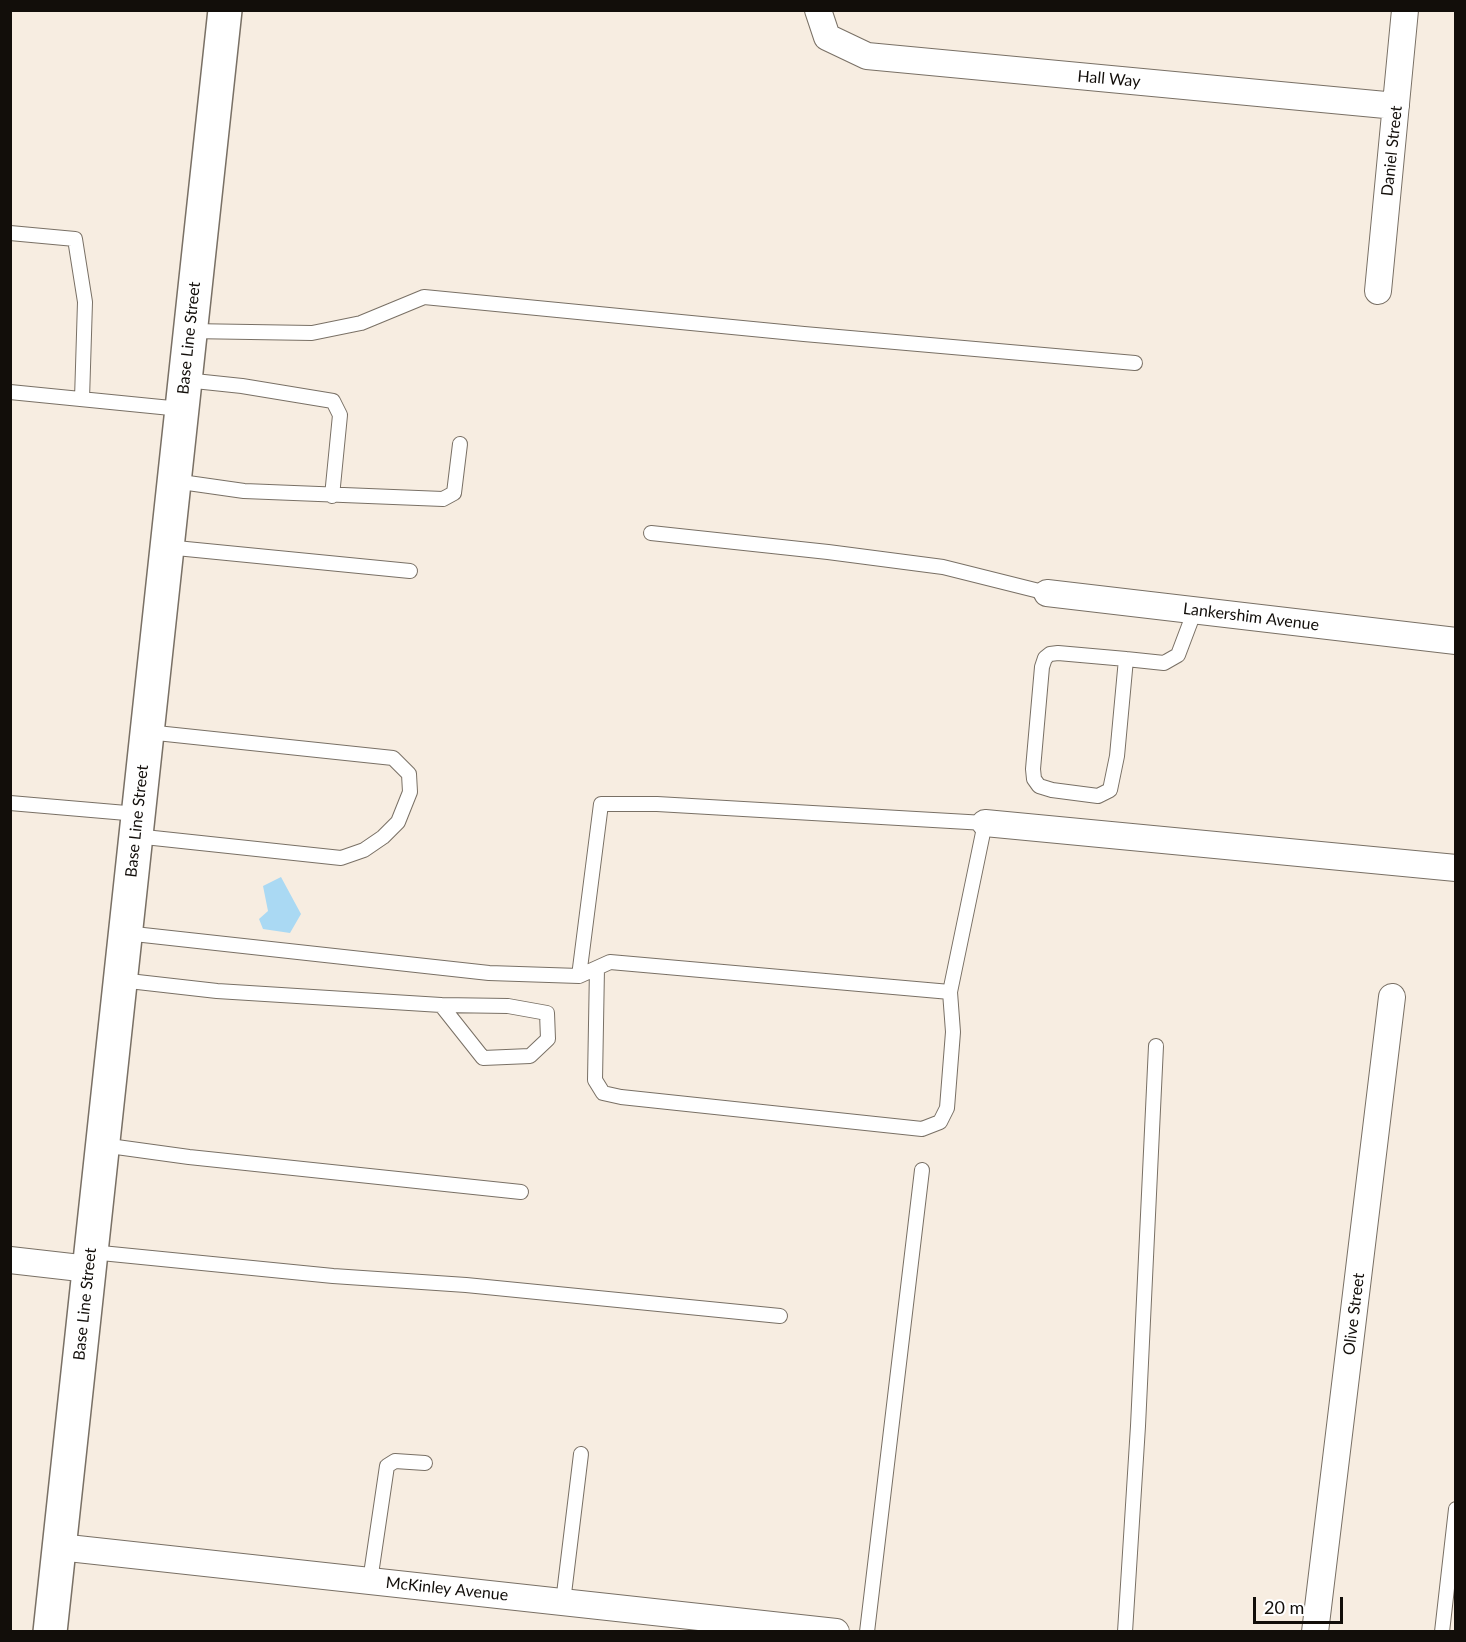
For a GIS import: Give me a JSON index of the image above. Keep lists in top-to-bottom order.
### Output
{
  "streets": {
    "main road": ["Base Line Street"],
    "street": [
      "Hall Way",
      "Daniel Street",
      "Lankershim Avenue",
      "Olive Street",
      "McKinley Avenue"
    ]
  },
  "crossings": [
    ["Hall Way", "Daniel Street"],
    ["Base Line Street", "McKinley Avenue"]
  ],
  "scale_bar": "20 m"
}
